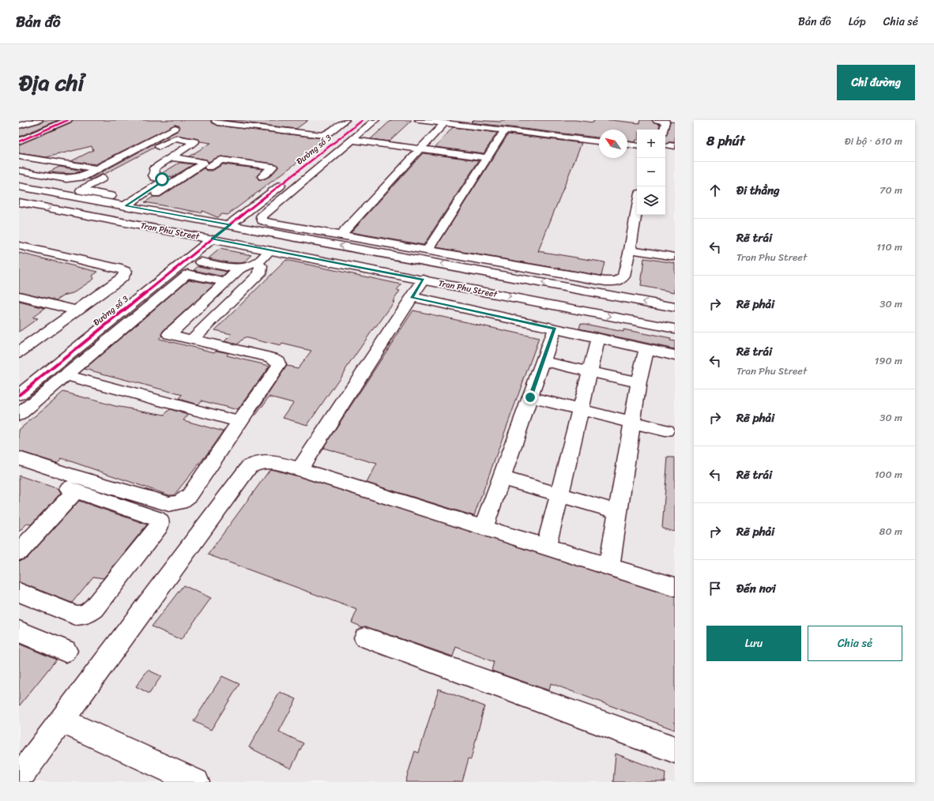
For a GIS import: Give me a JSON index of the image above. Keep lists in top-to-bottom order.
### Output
{
  "streets": {
    "main road": ["Đường số 3", "Tran Phu Street"]
  },
  "crossings": [
    ["Đường số 3", "Tran Phu Street"]
  ],
  "north": "top left",
  "page": {
    "header": "Bản đồ",
    "nav": ["Bản đồ", "Lớp", "Chia sẻ"],
    "title": "Địa chỉ",
    "buttons": [
      "Chỉ đường",
      ["Lưu", "Chia sẻ"]
    ],
    "heading": ["8 phút", "Đi bộ · 610 m"],
    "map_buttons": ["+", "−"],
    "list": [
      ["Đi thẳng", "70 m"],
      ["Rẽ trái", "Tran Phu Street", "110 m"],
      ["Rẽ phải", "30 m"],
      ["Rẽ trái", "Tran Phu Street", "190 m"],
      ["Rẽ phải", "30 m"],
      ["Rẽ trái", "100 m"],
      ["Rẽ phải", "80 m"],
      "Đến nơi"
    ]
  }
}
